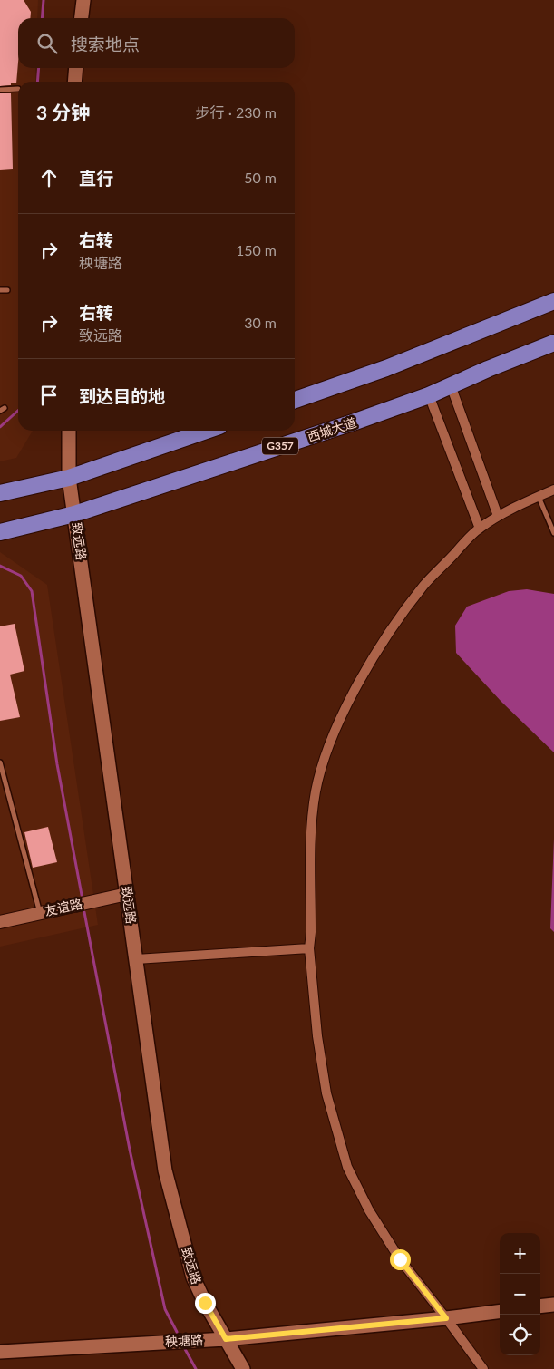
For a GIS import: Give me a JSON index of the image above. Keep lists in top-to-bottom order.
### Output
{
  "streets": {
    "highway": ["西城大道", "G357"],
    "main road": ["致远路", "秧塘路"],
    "street": ["友谊路"]
  },
  "crossings": [
    ["西城大道", "致远路"],
    ["致远路", "友谊路"],
    ["致远路", "秧塘路"]
  ],
  "page": {
    "search": "搜索地点",
    "heading": ["3 分钟", "步行 · 230 m"],
    "list": [
      ["直行", "50 m"],
      ["右转", "秧塘路", "150 m"],
      ["右转", "致远路", "30 m"],
      "到达目的地"
    ],
    "map_buttons": ["+", "−"]
  }
}
